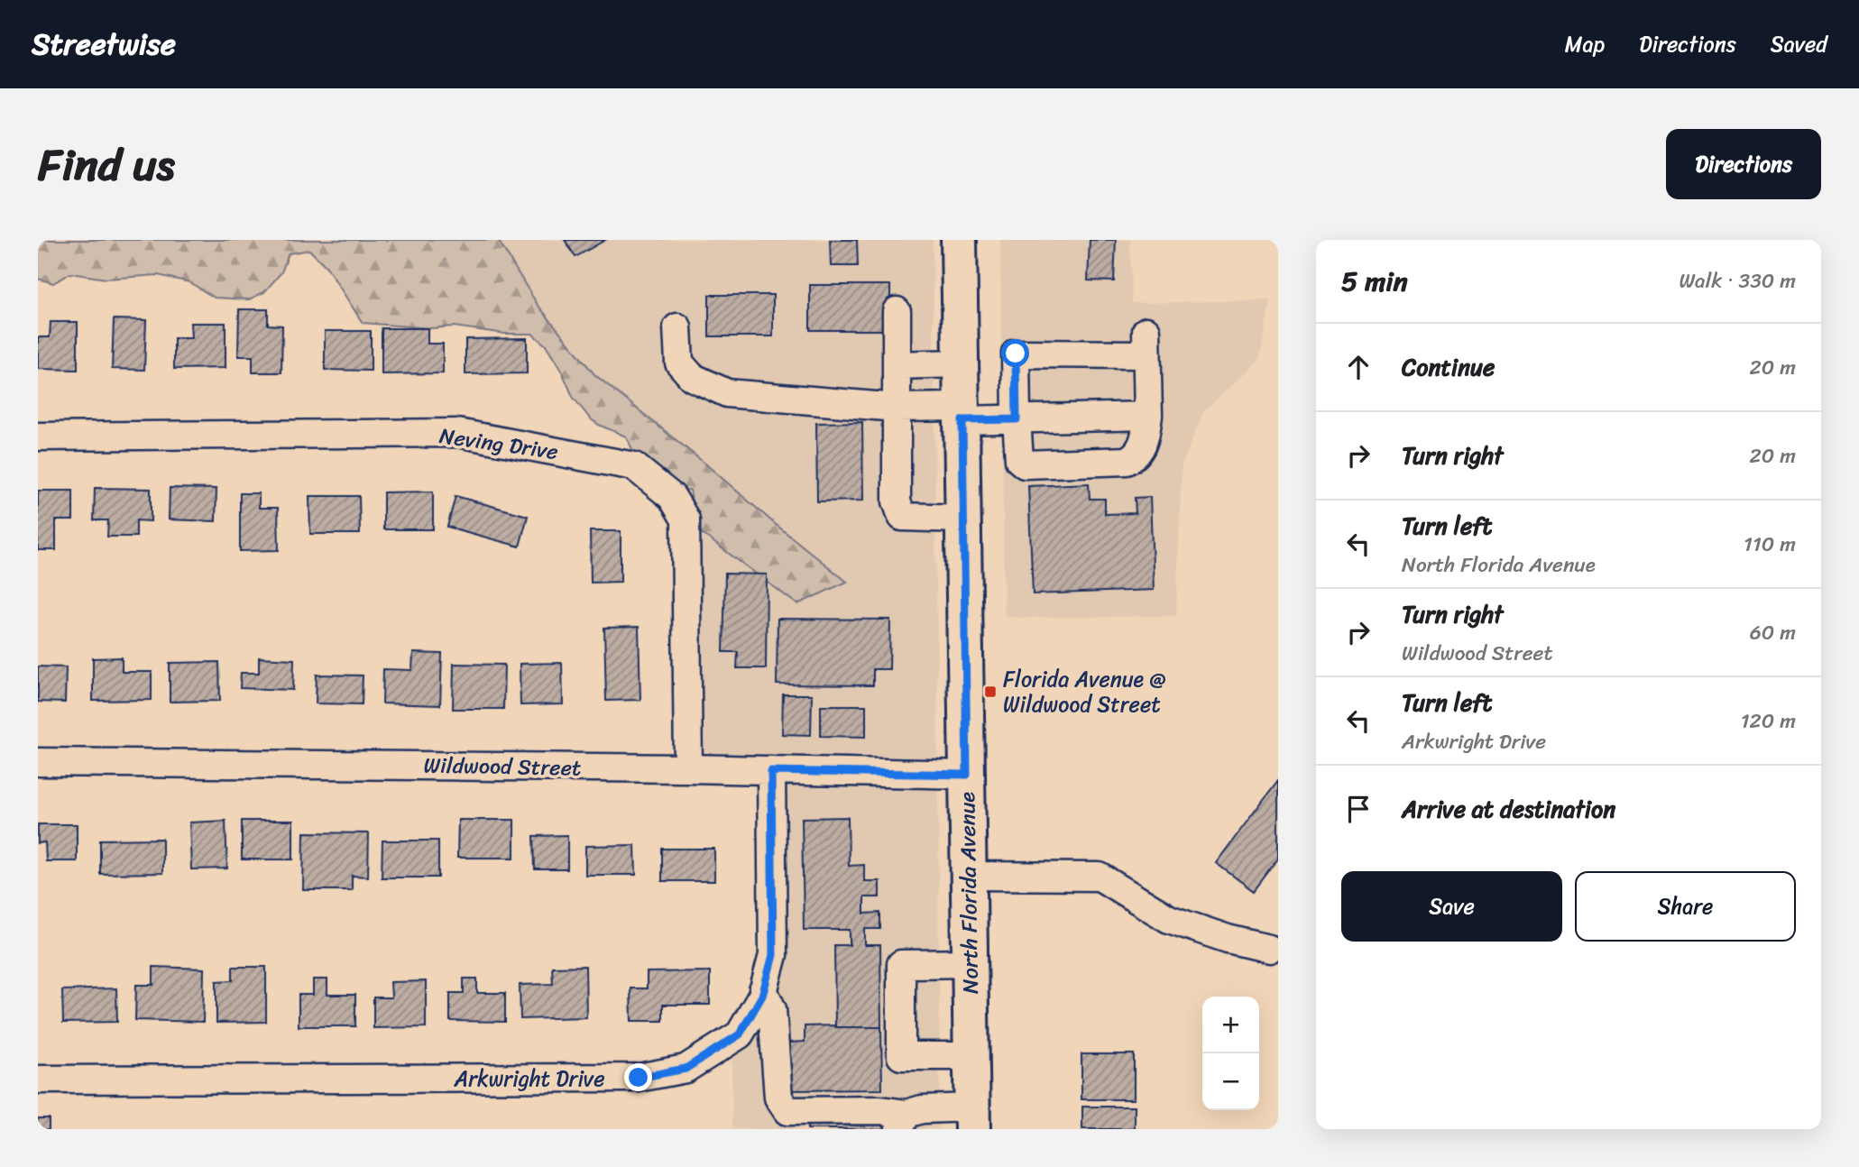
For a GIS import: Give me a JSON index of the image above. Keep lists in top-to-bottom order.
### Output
{
  "streets": {
    "main road": ["North Florida Avenue"],
    "street": ["Neving Drive", "Wildwood Street", "Arkwright Drive"]
  },
  "crossings": [
    ["Neving Drive", "Wildwood Street"],
    ["Wildwood Street", "North Florida Avenue"],
    ["Wildwood Street", "Arkwright Drive"]
  ],
  "places": {
    "transit": ["Florida Avenue @ Wildwood Street"]
  },
  "page": {
    "header": "Streetwise",
    "nav": ["Map", "Directions", "Saved"],
    "title": "Find us",
    "buttons": [
      "Directions",
      ["Save", "Share"]
    ],
    "heading": ["5 min", "Walk · 330 m"],
    "list": [
      ["Continue", "20 m"],
      ["Turn right", "20 m"],
      ["Turn left", "North Florida Avenue", "110 m"],
      ["Turn right", "Wildwood Street", "60 m"],
      ["Turn left", "Arkwright Drive", "120 m"],
      "Arrive at destination"
    ],
    "map_buttons": ["+", "−"]
  }
}
